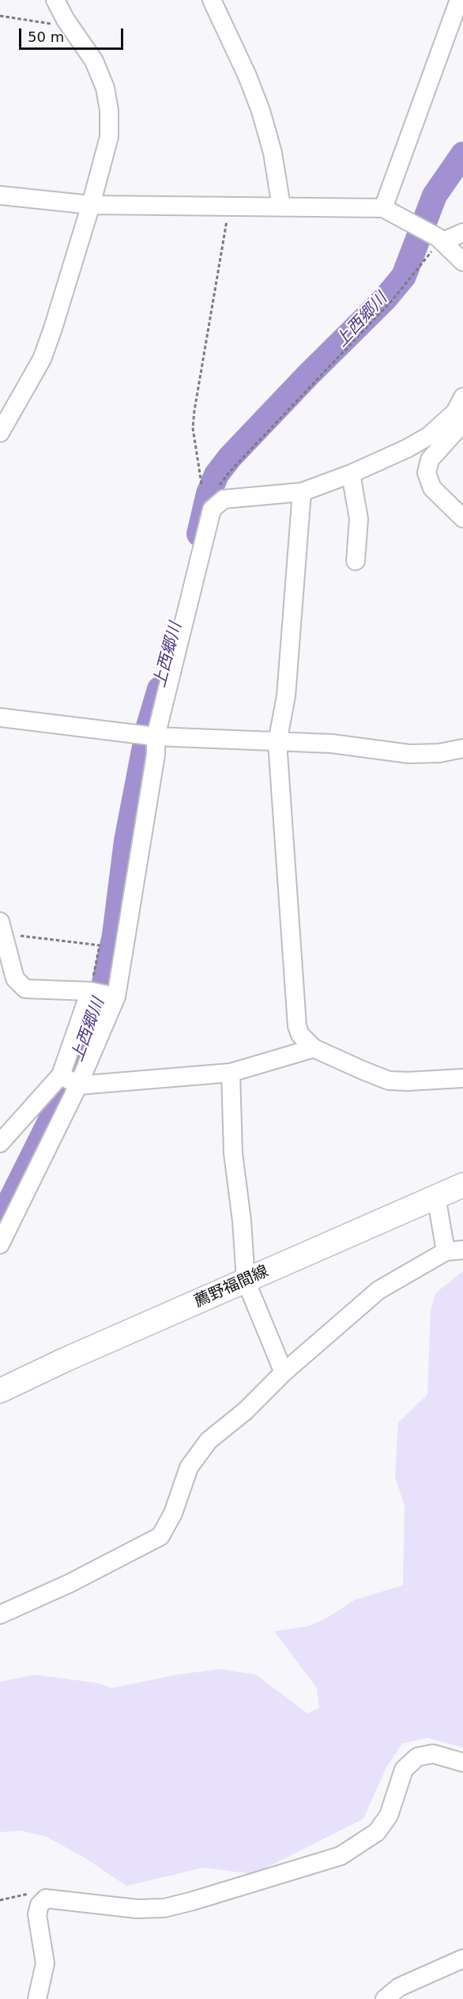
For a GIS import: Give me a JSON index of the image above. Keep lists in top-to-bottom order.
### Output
{
  "streets": {
    "main road": ["薦野福間線"]
  },
  "water": ["上西郷川"],
  "scale_bar": "50 m"
}
